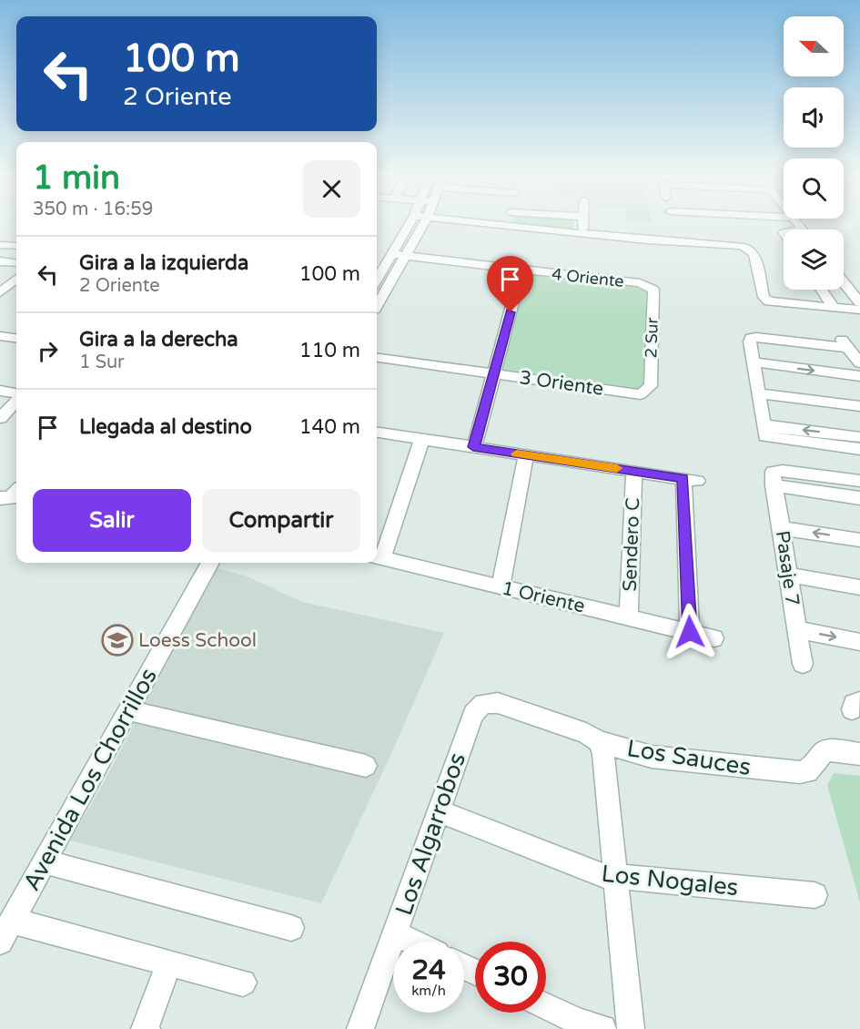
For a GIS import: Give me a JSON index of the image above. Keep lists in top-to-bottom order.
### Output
{
  "streets": {
    "street": [
      "4 Oriente",
      "2 Sur",
      "3 Oriente",
      "Sendero C",
      "Pasaje 7",
      "1 Oriente",
      "Los Sauces",
      "Avenida Los Chorrillos",
      "Los Algarrobos",
      "Los Nogales"
    ]
  },
  "crossings": [
    ["4 Oriente", "2 Sur"],
    ["2 Sur", "3 Oriente"],
    ["Sendero C", "1 Oriente"],
    ["Los Sauces", "Los Algarrobos"],
    ["Los Algarrobos", "Los Nogales"]
  ],
  "places": {
    "school or university": ["Loess School"]
  },
  "north": "left",
  "page": {
    "turn": ["100 m", "2 Oriente"],
    "heading": ["1 min", "350 m · 16:59"],
    "list": [
      {
        "name": "Gira a la izquierda",
        "note": "2 Oriente",
        "value": "100 m"
      },
      {
        "name": "Gira a la derecha",
        "note": "1 Sur",
        "value": "110 m"
      },
      {
        "name": "Llegada al destino",
        "value": "140 m"
      }
    ],
    "buttons": ["Salir", "Compartir"],
    "speed": "24 km/h",
    "limit": "30"
  }
}
